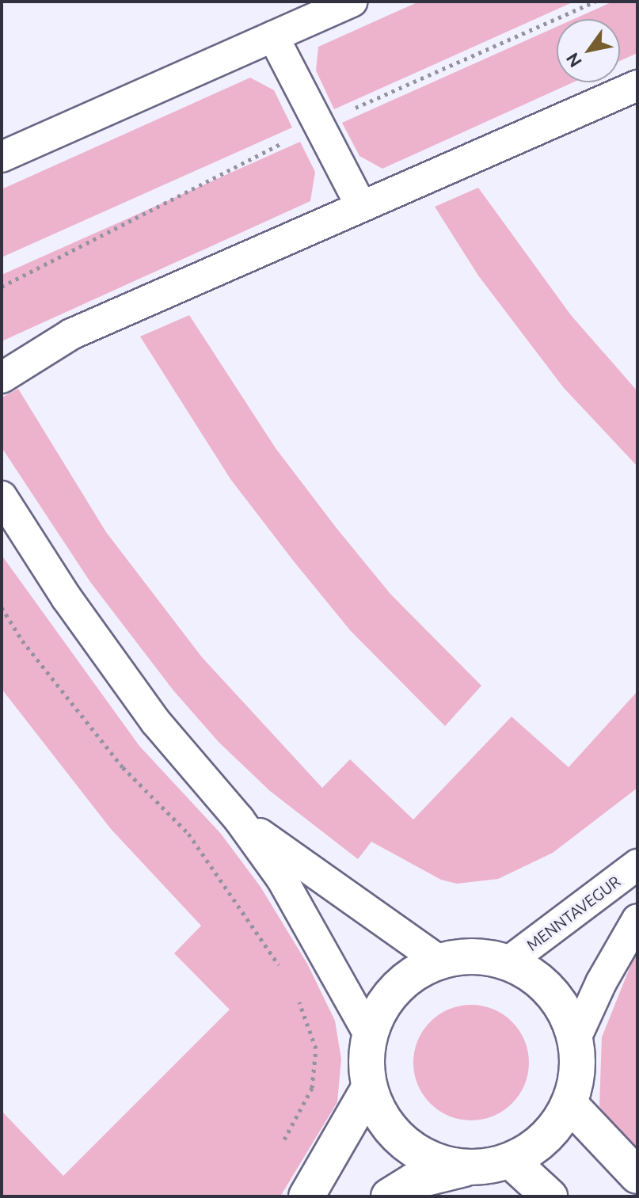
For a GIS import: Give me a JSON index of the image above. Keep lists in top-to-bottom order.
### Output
{
  "streets": {
    "lane": ["MENNTAVEGUR"]
  },
  "north": "bottom left"
}
